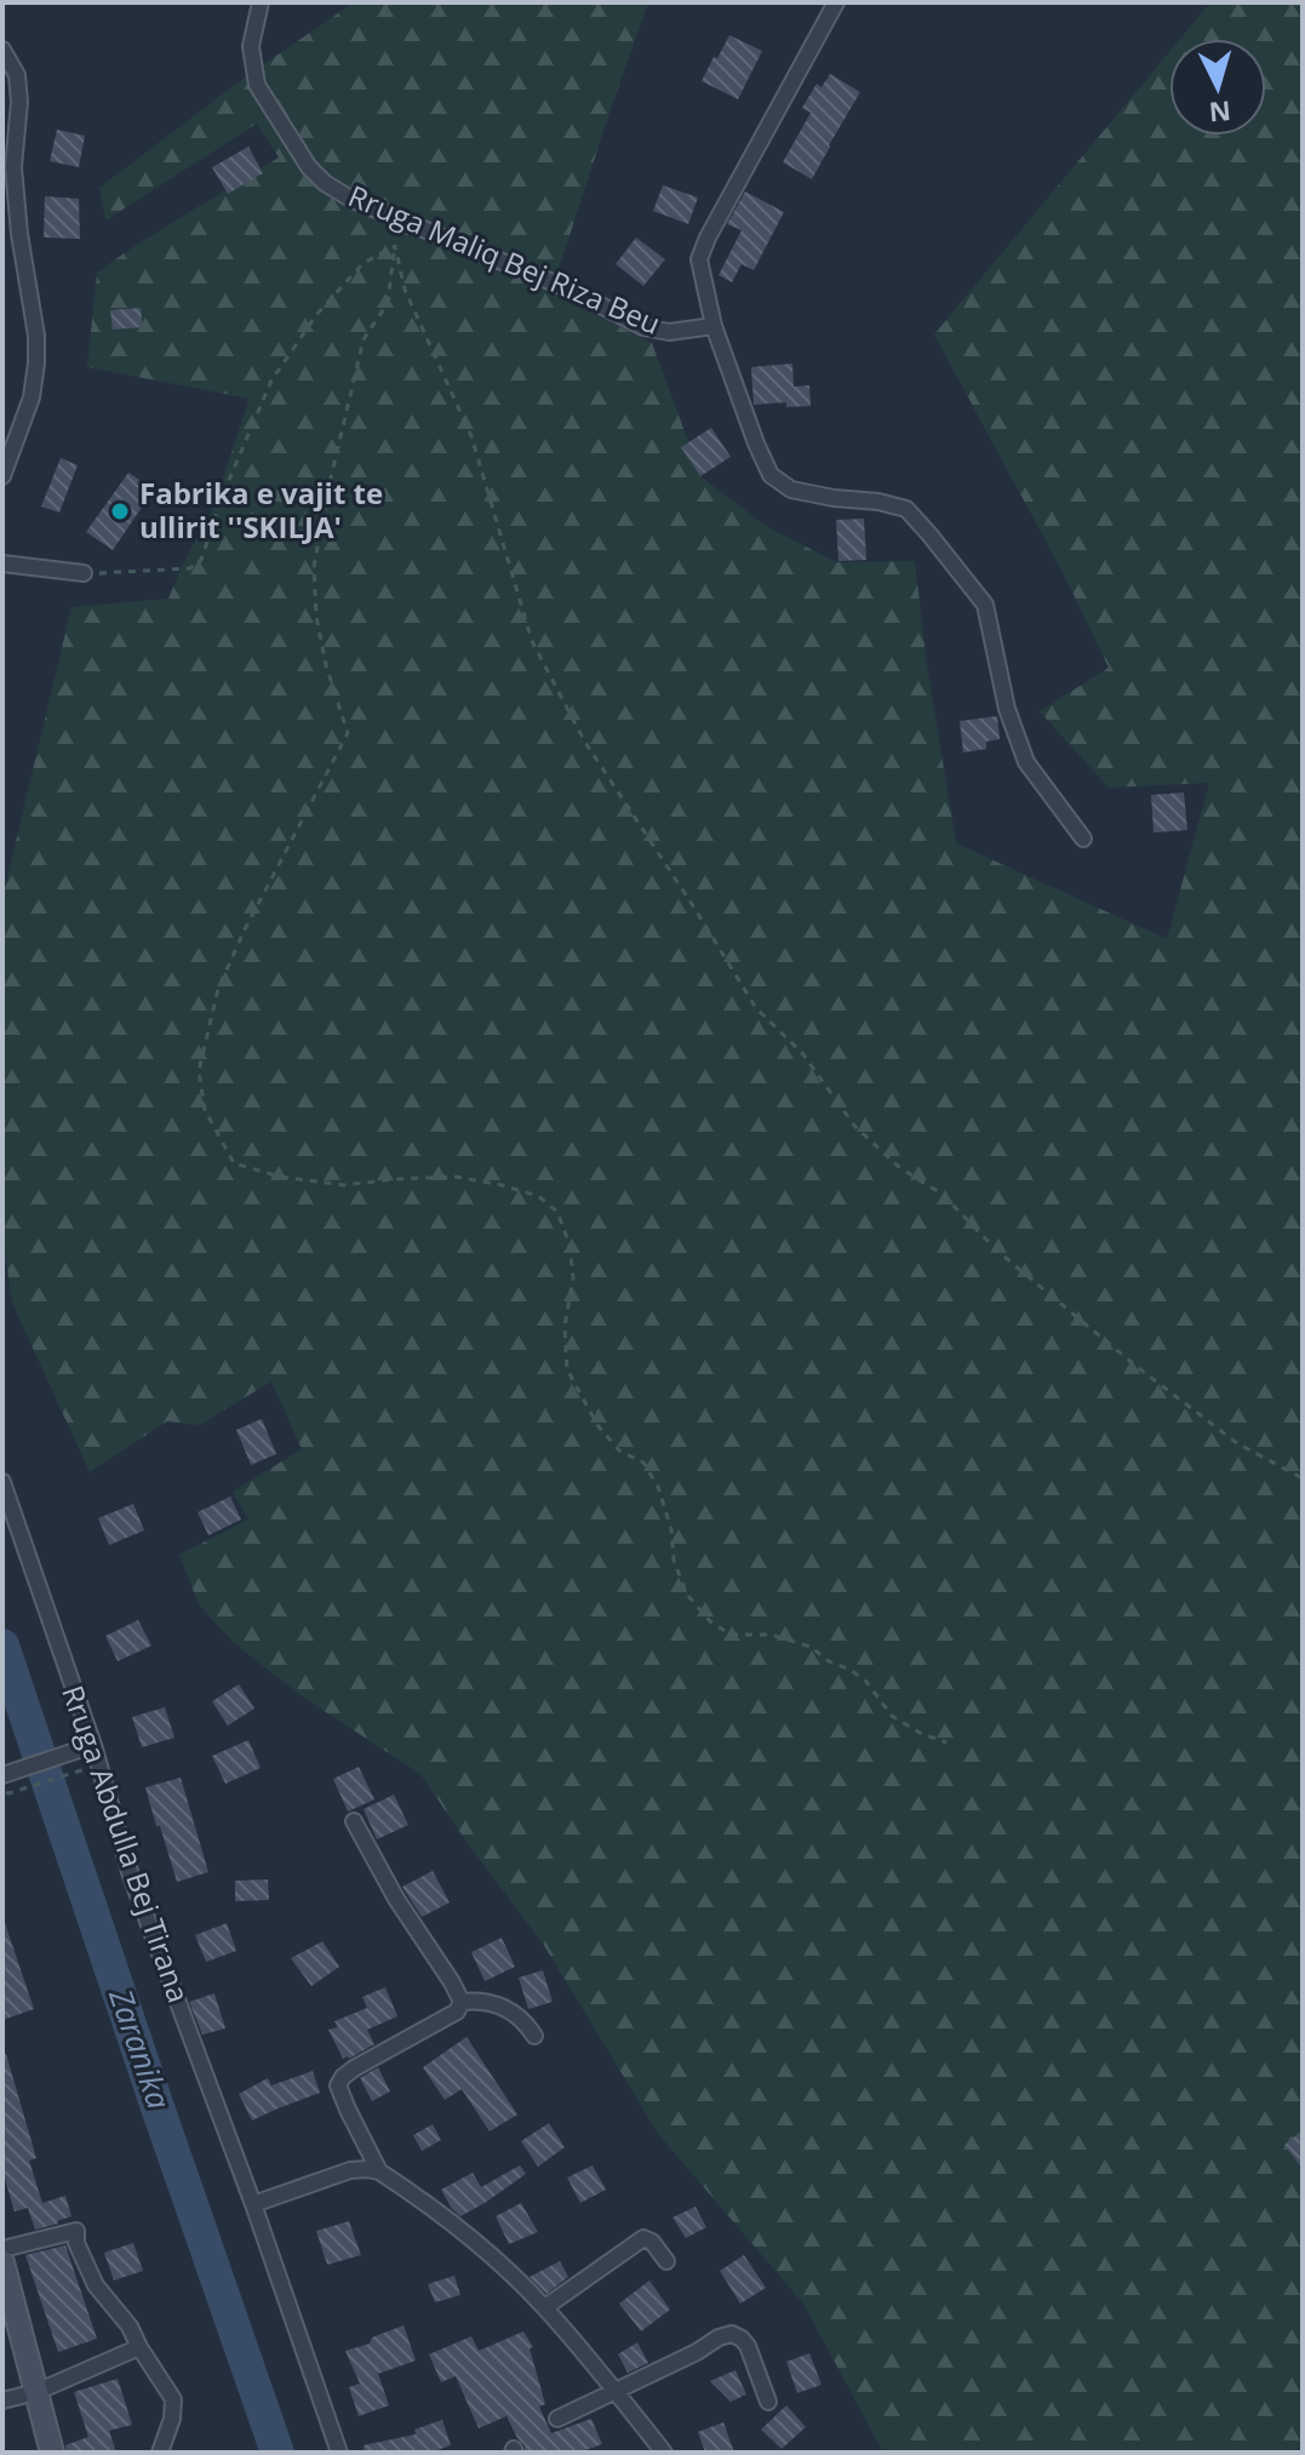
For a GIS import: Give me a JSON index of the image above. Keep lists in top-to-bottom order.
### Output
{
  "streets": {
    "street": ["Rruga Maliq Bej Riza Beu", "Rruga Abdulla Bej Tirana"]
  },
  "water": ["Zaranika"],
  "places": ["Fabrika e vajit te ullirit ''SKILJA'"],
  "north": "bottom"
}
